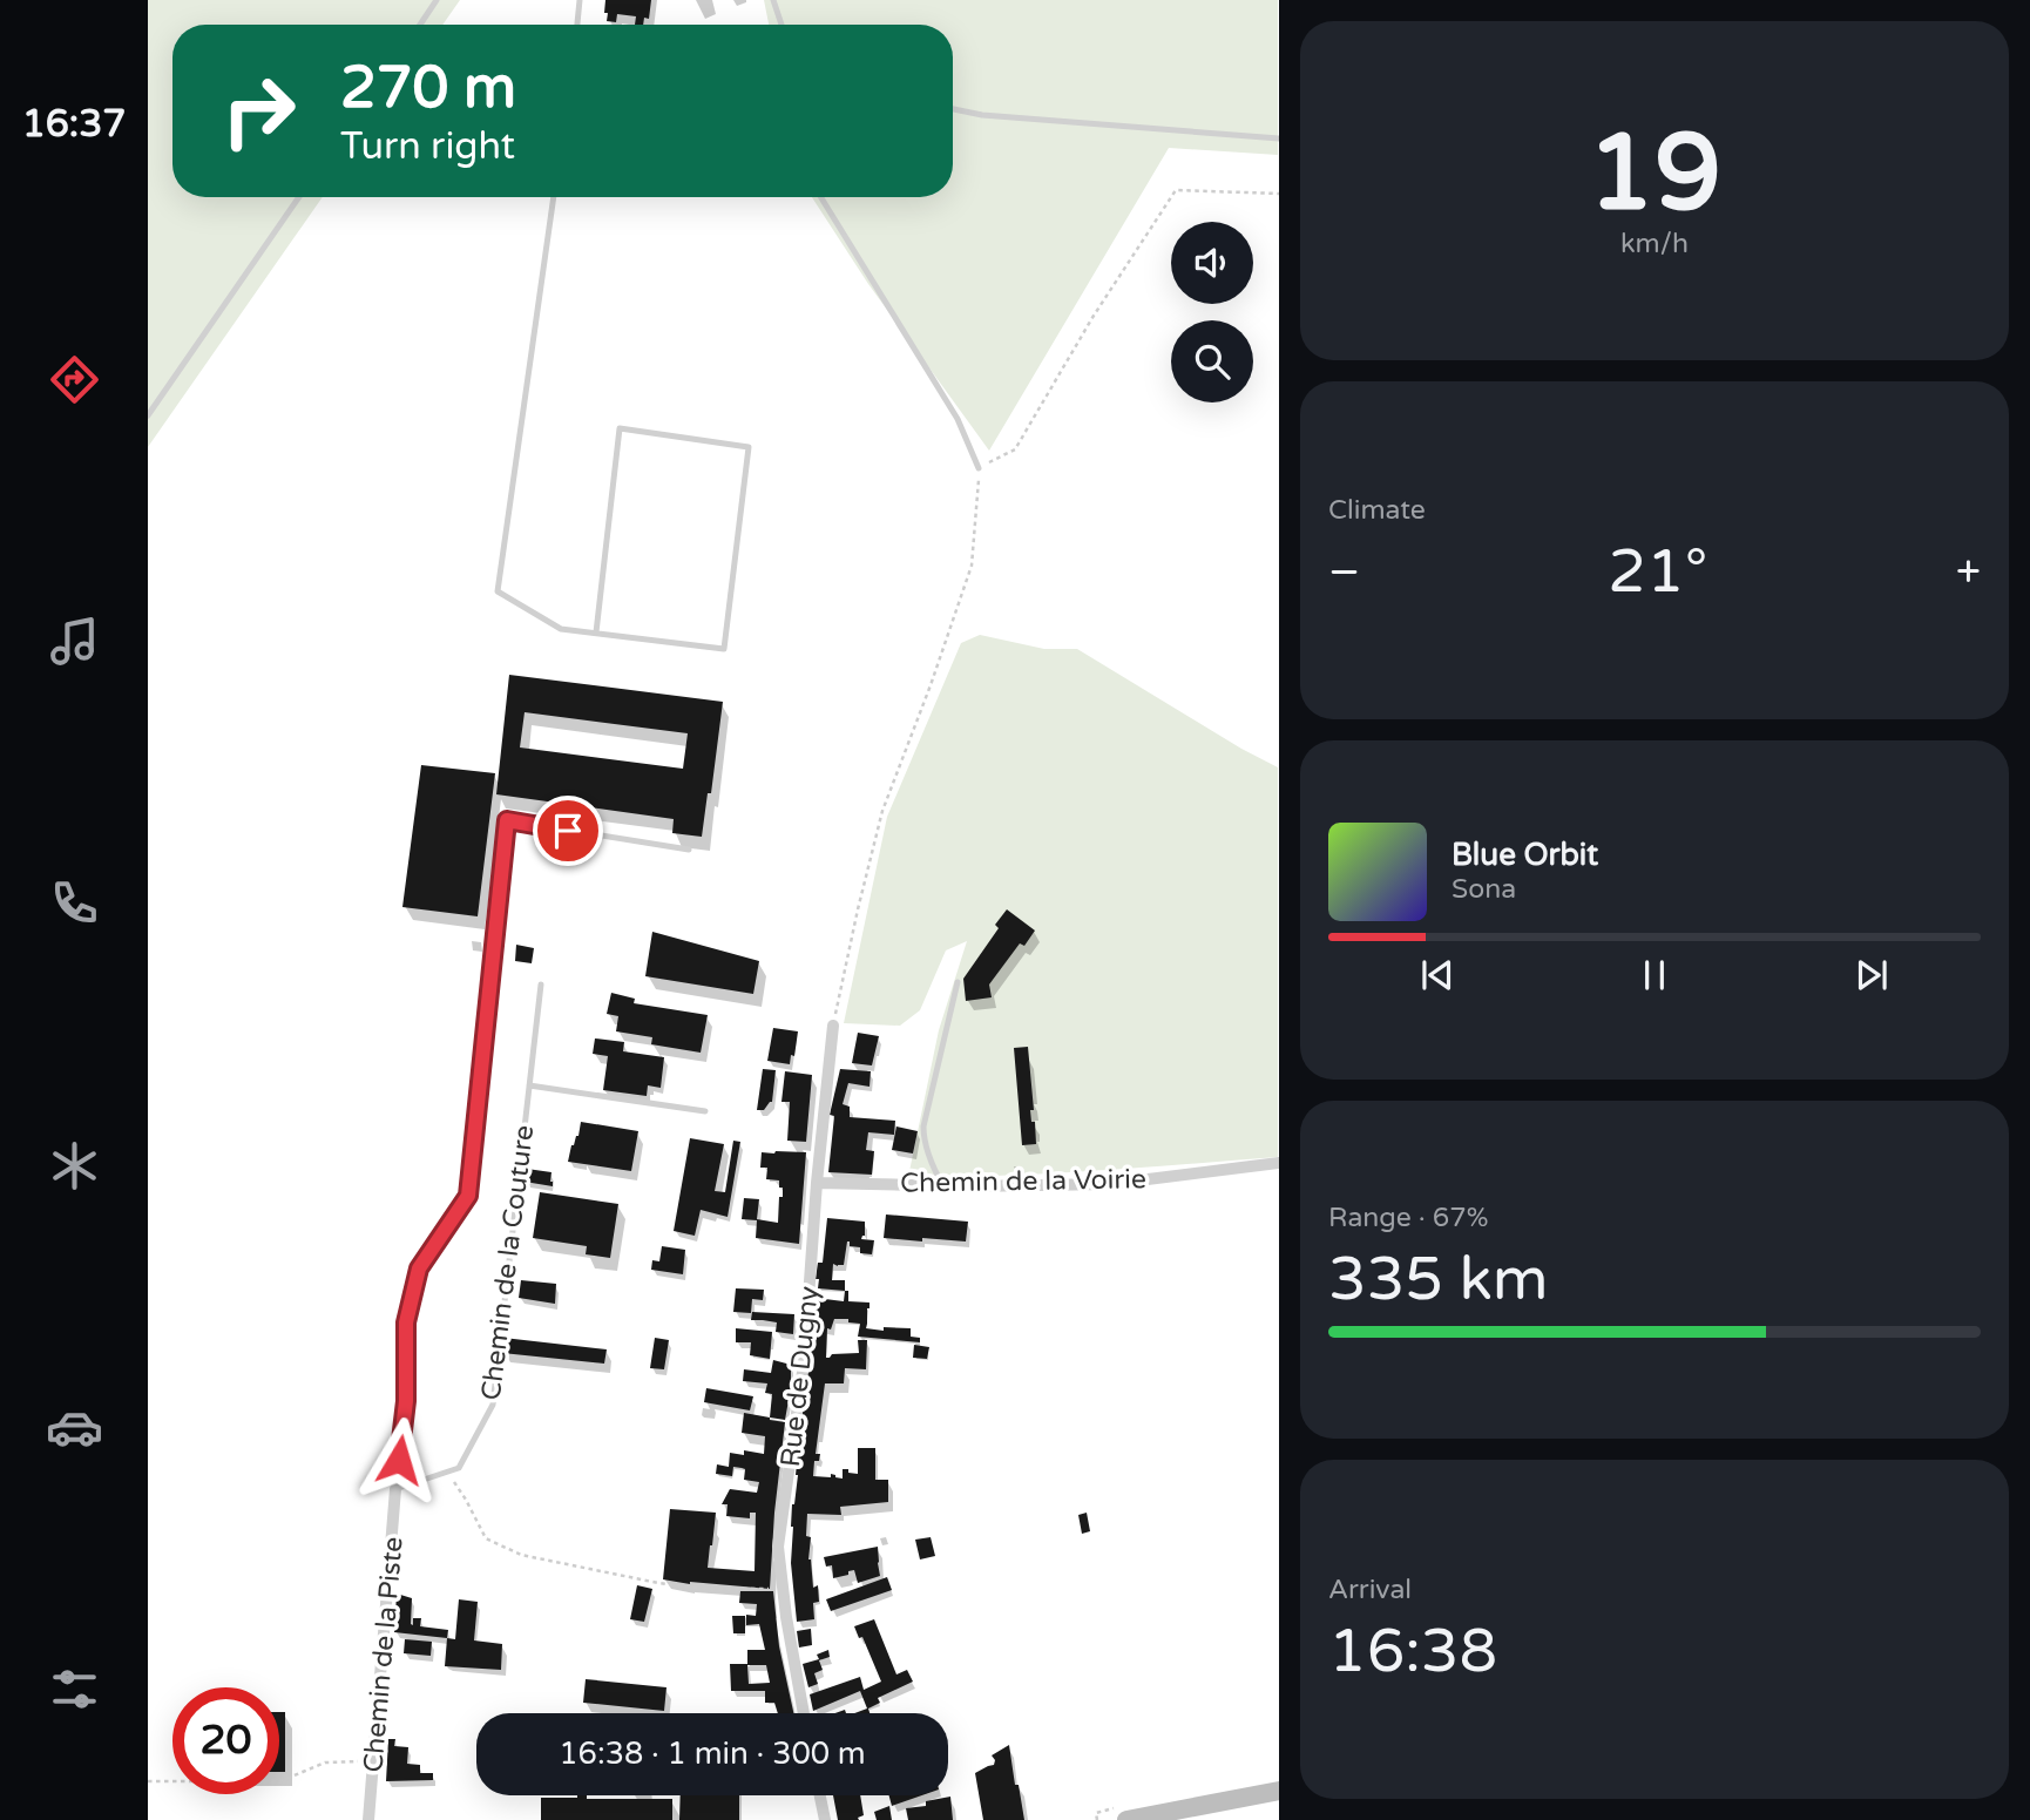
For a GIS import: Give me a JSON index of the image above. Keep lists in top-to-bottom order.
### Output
{
  "streets": {
    "street": ["Chemin de la Voirie", "Rue de Dugny", "Chemin de la Piste"],
    "lane": ["Chemin de la Couture"]
  },
  "crossings": [
    ["Chemin de la Voirie", "Rue de Dugny"]
  ],
  "page": {
    "tabs": "16:37",
    "tile": [
      ["19", "km/h"],
      "Climate",
      ["Range · 67%", "335 km"],
      ["Arrival", "16:38"]
    ],
    "turn": ["270 m", "Turn right"],
    "heat": ["−", "21°", "+"],
    "song": ["Blue Orbit", "Sona"],
    "limit": "20",
    "trip": "16:38 · 1 min · 300 m"
  }
}
